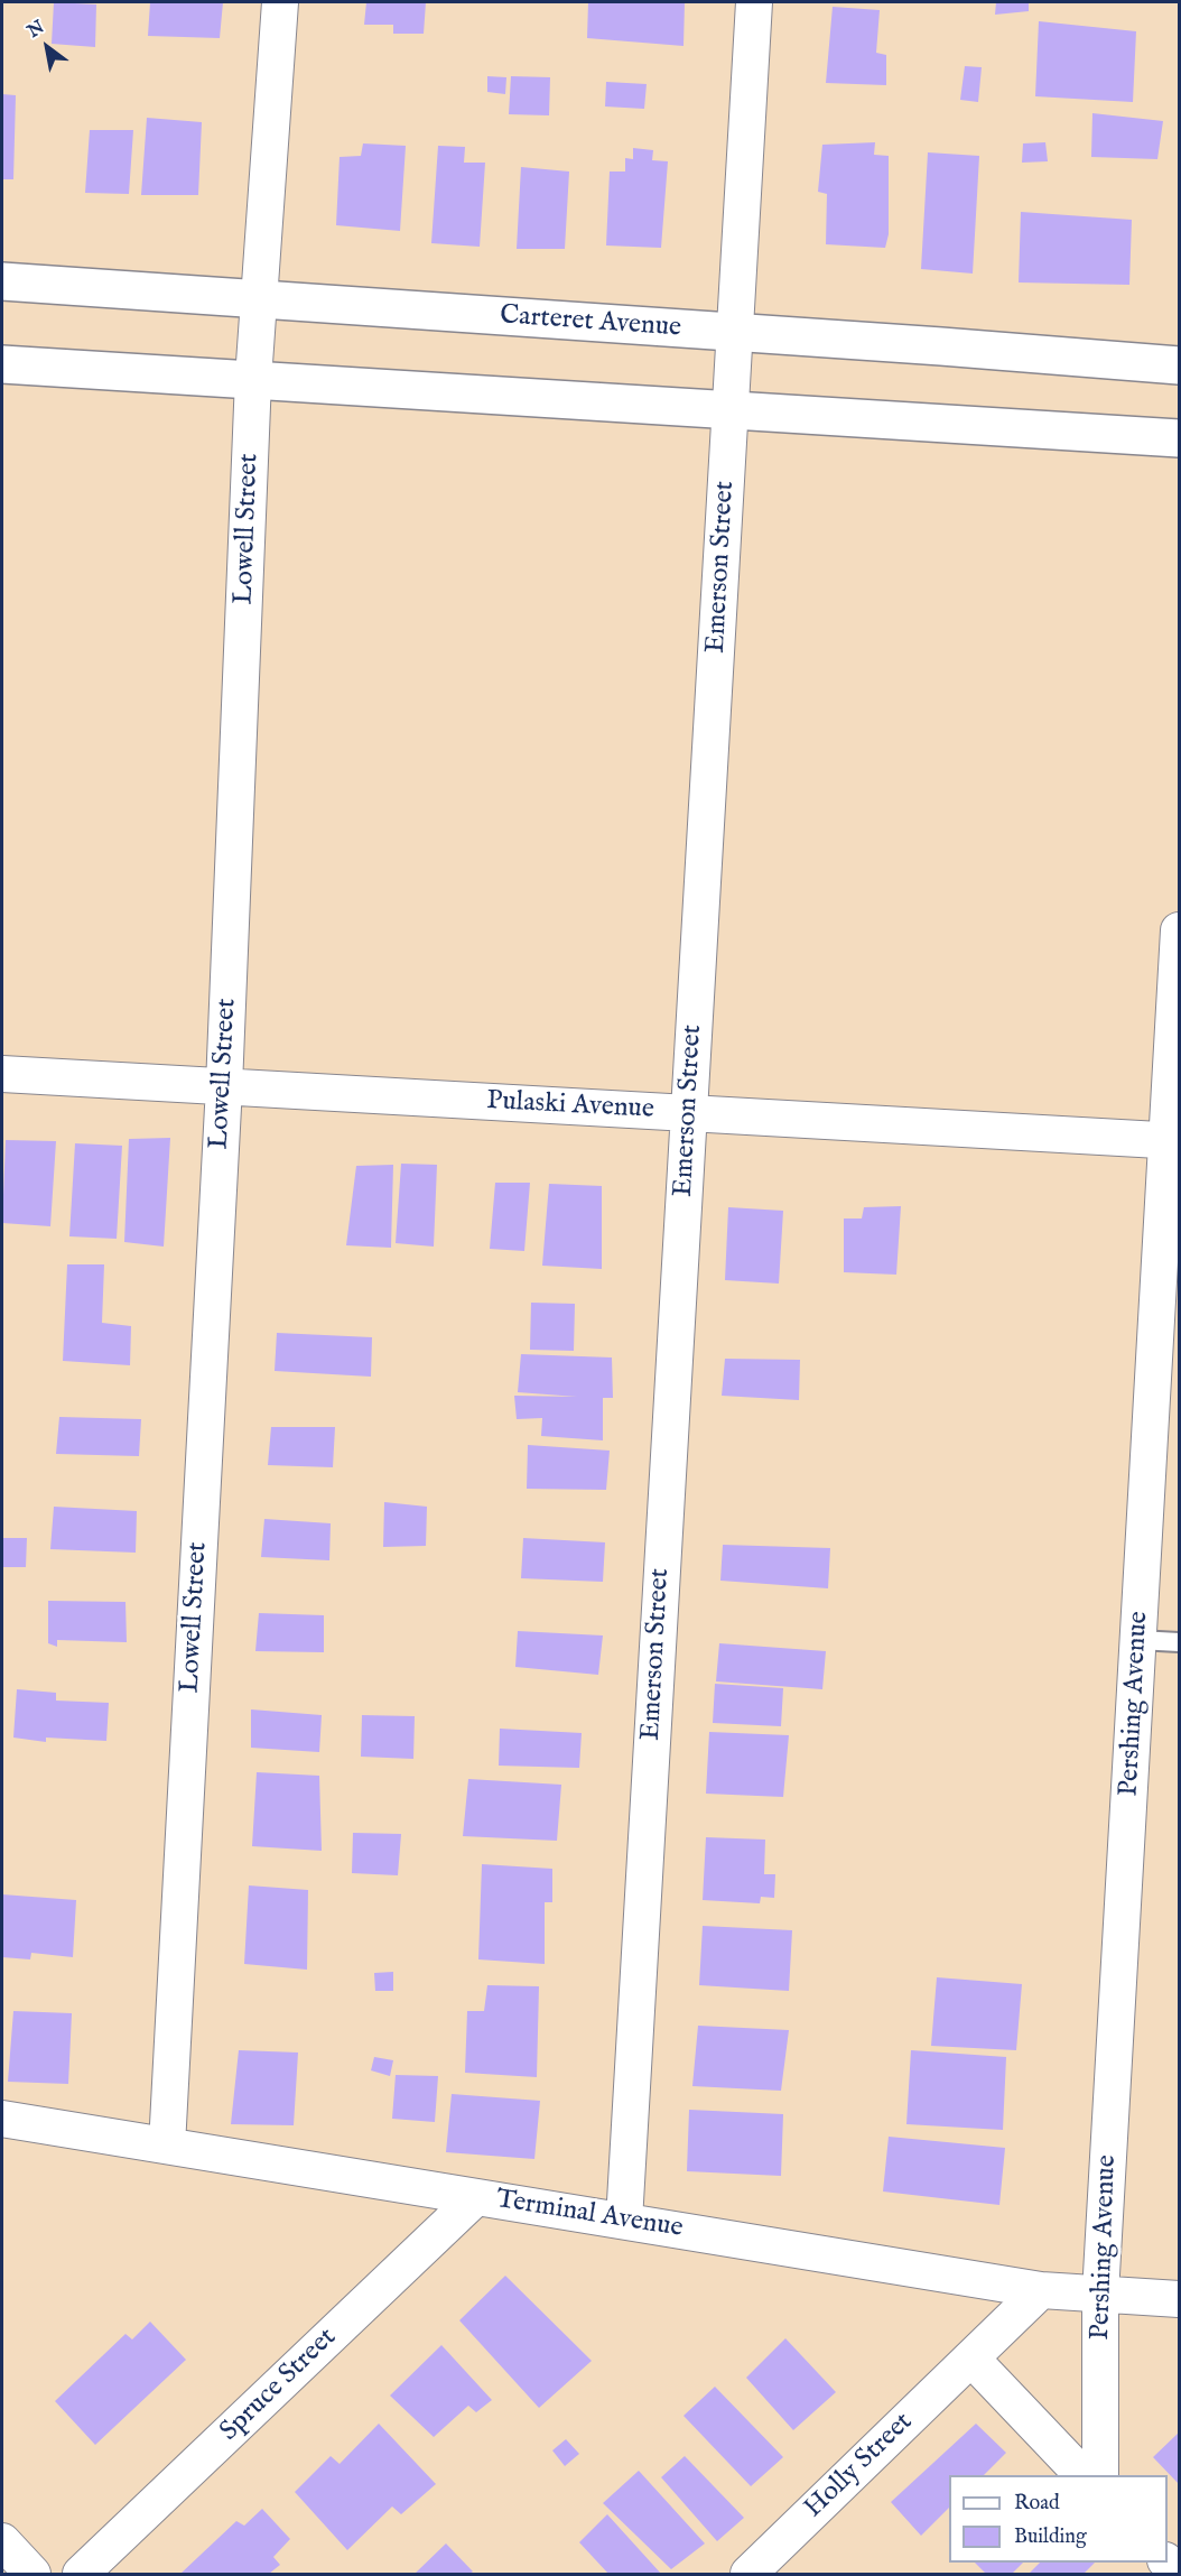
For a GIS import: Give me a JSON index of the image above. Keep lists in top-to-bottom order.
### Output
{
  "streets": {
    "street": [
      "Carteret Avenue",
      "Lowell Street",
      "Emerson Street",
      "Pulaski Avenue",
      "Pershing Avenue",
      "Terminal Avenue",
      "Spruce Street",
      "Holly Street"
    ]
  },
  "crossings": [
    ["Carteret Avenue", "Lowell Street"],
    ["Carteret Avenue", "Emerson Street"],
    ["Lowell Street", "Pulaski Avenue"],
    ["Lowell Street", "Terminal Avenue"],
    ["Emerson Street", "Pulaski Avenue"],
    ["Emerson Street", "Terminal Avenue"],
    ["Pulaski Avenue", "Pershing Avenue"],
    ["Pershing Avenue", "Terminal Avenue"],
    ["Terminal Avenue", "Spruce Street"],
    ["Terminal Avenue", "Holly Street"]
  ],
  "legend": ["Road", "Building"],
  "north": "top left"
}
